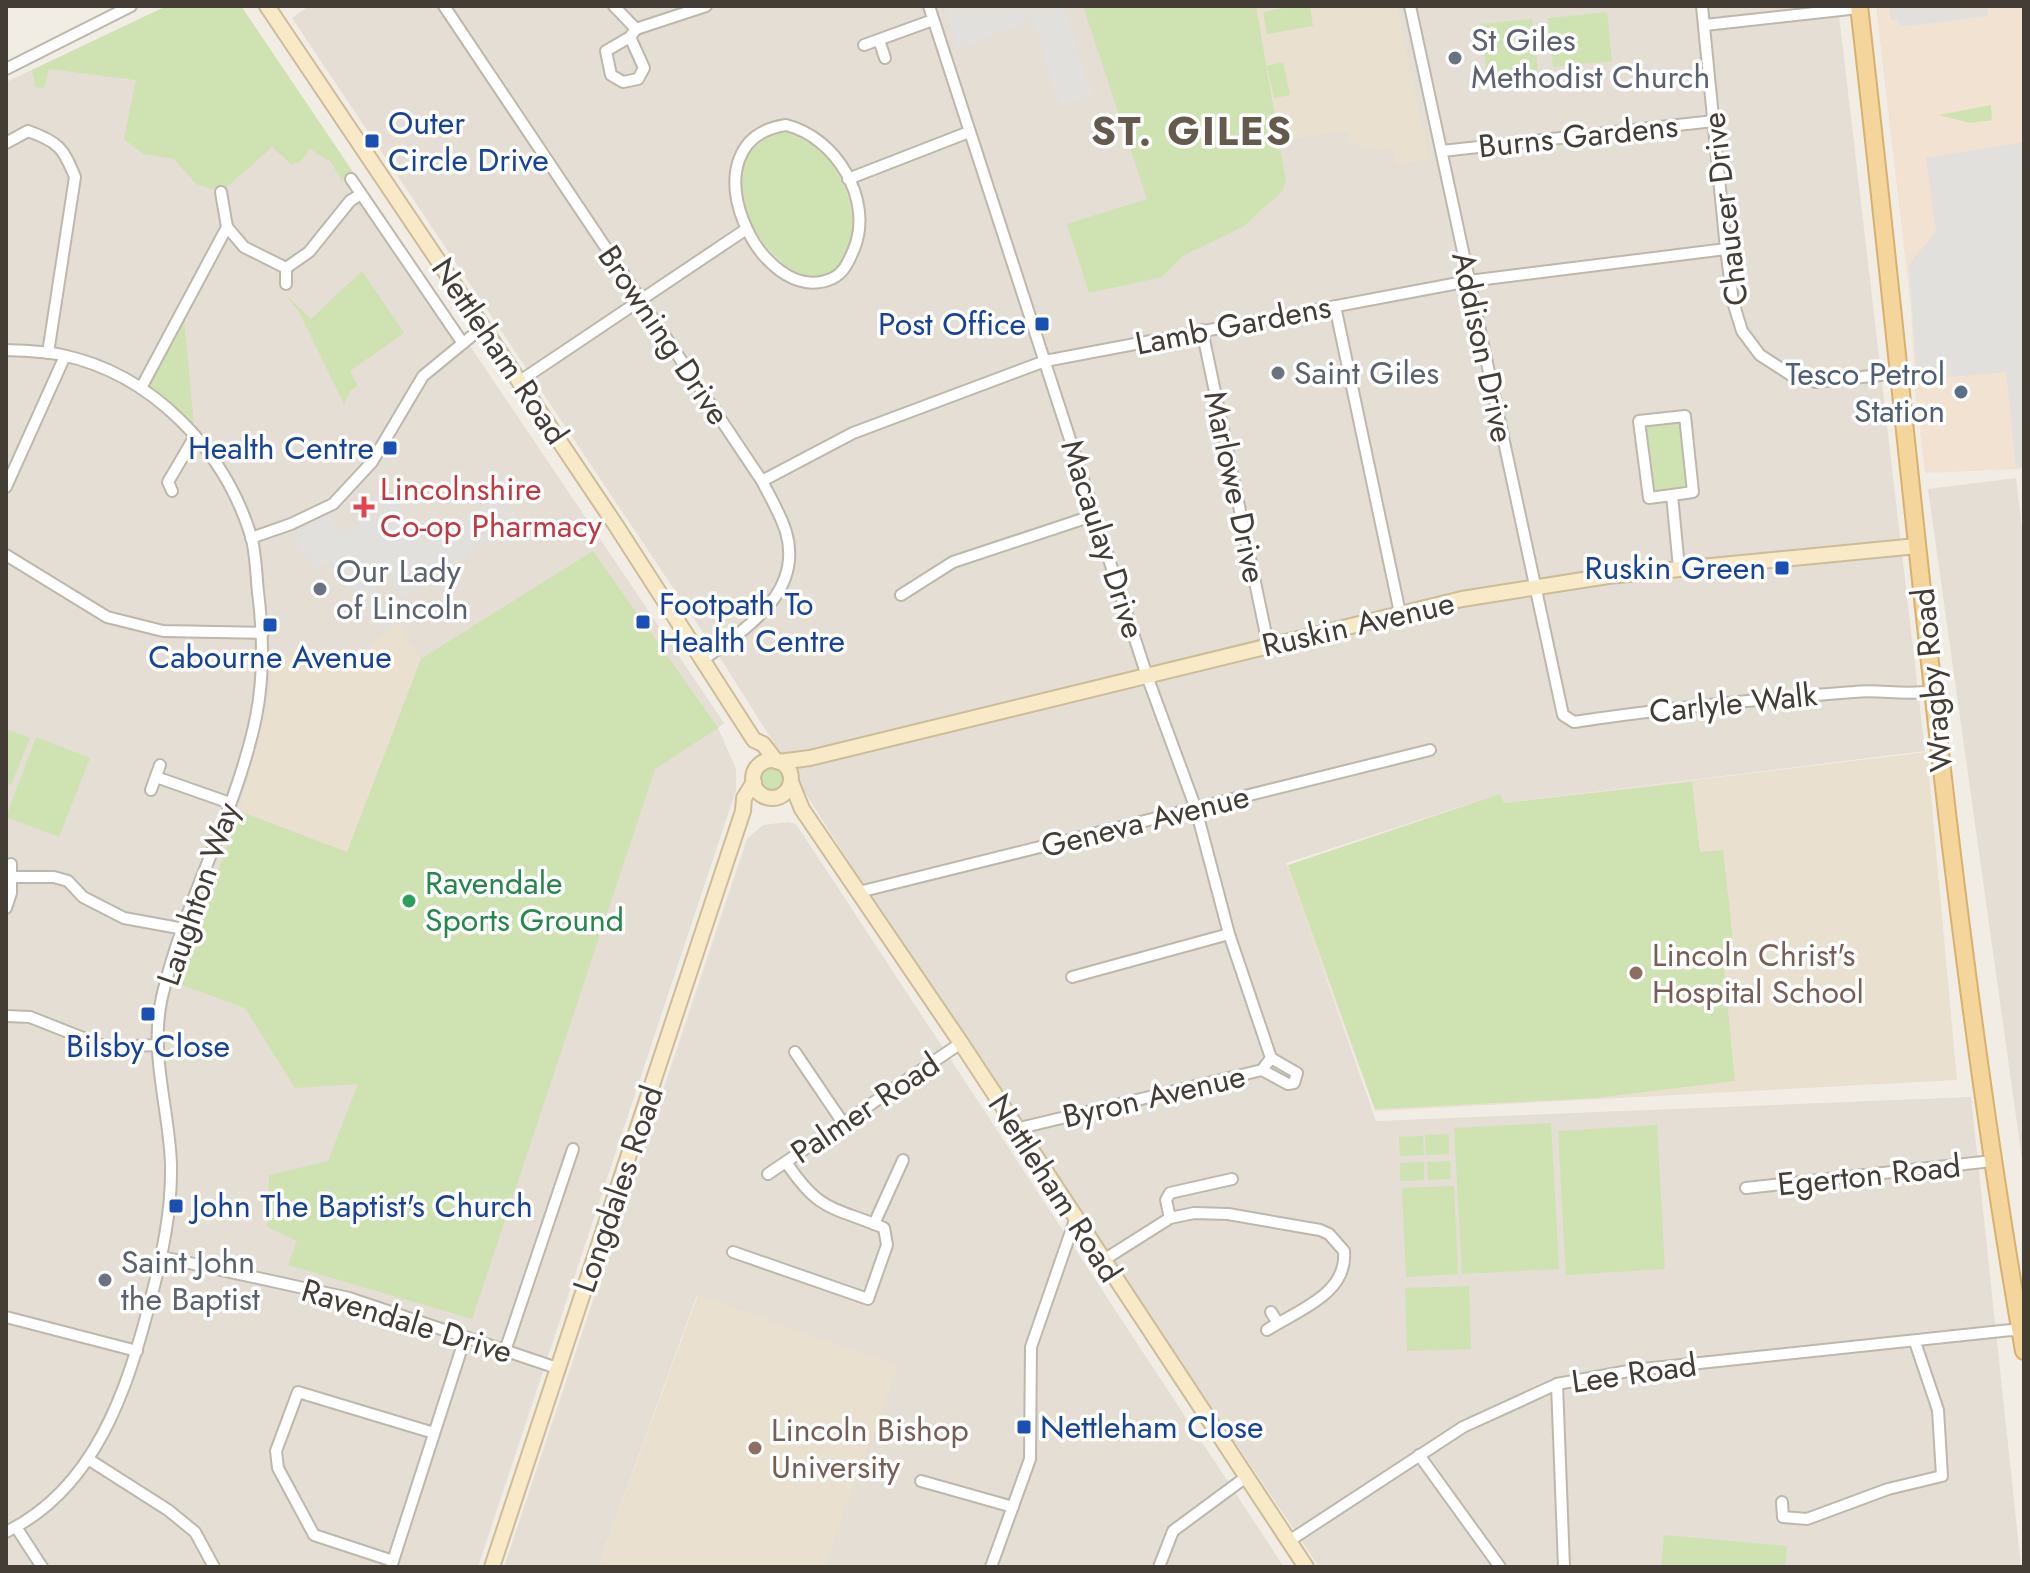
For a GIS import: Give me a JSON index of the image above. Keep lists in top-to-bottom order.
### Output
{
  "streets": {
    "main road": [
      "Nettleham Road",
      "Ruskin Avenue",
      "Wragby Road",
      "Longdales Road"
    ],
    "street": [
      "Burns Gardens",
      "Chaucer Drive",
      "Lamb Gardens",
      "Browning Drive",
      "Addison Drive",
      "Marlowe Drive",
      "Macaulay Drive",
      "Carlyle Walk",
      "Geneva Avenue",
      "Laughton Way",
      "Byron Avenue",
      "Palmer Road",
      "Egerton Road",
      "Ravendale Drive",
      "Lee Road"
    ]
  },
  "crossings": [
    ["Burns Gardens", "Chaucer Drive"],
    ["Burns Gardens", "Addison Drive"],
    ["Chaucer Drive", "Lamb Gardens"],
    ["Chaucer Drive", "Wragby Road"],
    ["Lamb Gardens", "Browning Drive"],
    ["Lamb Gardens", "Addison Drive"],
    ["Lamb Gardens", "Marlowe Drive"],
    ["Lamb Gardens", "Macaulay Drive"],
    ["Browning Drive", "Nettleham Road"],
    ["Addison Drive", "Ruskin Avenue"],
    ["Addison Drive", "Carlyle Walk"],
    ["Nettleham Road", "Ruskin Avenue"],
    ["Nettleham Road", "Geneva Avenue"],
    ["Nettleham Road", "Byron Avenue"],
    ["Nettleham Road", "Palmer Road"],
    ["Nettleham Road", "Longdales Road"],
    ["Nettleham Road", "Lee Road"],
    ["Marlowe Drive", "Ruskin Avenue"],
    ["Macaulay Drive", "Ruskin Avenue"],
    ["Macaulay Drive", "Geneva Avenue"],
    ["Macaulay Drive", "Byron Avenue"],
    ["Ruskin Avenue", "Wragby Road"],
    ["Ruskin Avenue", "Longdales Road"],
    ["Wragby Road", "Carlyle Walk"],
    ["Wragby Road", "Egerton Road"],
    ["Wragby Road", "Lee Road"],
    ["Laughton Way", "Ravendale Drive"],
    ["Longdales Road", "Ravendale Drive"]
  ],
  "districts": ["ST. GILES"],
  "places": {
    "other": [
      "St Giles Methodist Church",
      "Saint Giles",
      "Tesco Petrol Station",
      "Our Lady of Lincoln",
      "Ravendale Sports Ground",
      "Lincoln Christ's Hospital School",
      "Saint John the Baptist",
      "Lincoln Bishop University"
    ],
    "transit": [
      "Outer Circle Drive",
      "Post Office",
      "Health Centre",
      "Ruskin Green",
      "Footpath To Health Centre",
      "Cabourne Avenue",
      "Bilsby Close",
      "John The Baptist's Church",
      "Nettleham Close"
    ],
    "health": ["Lincolnshire Co-op Pharmacy"]
  }
}
